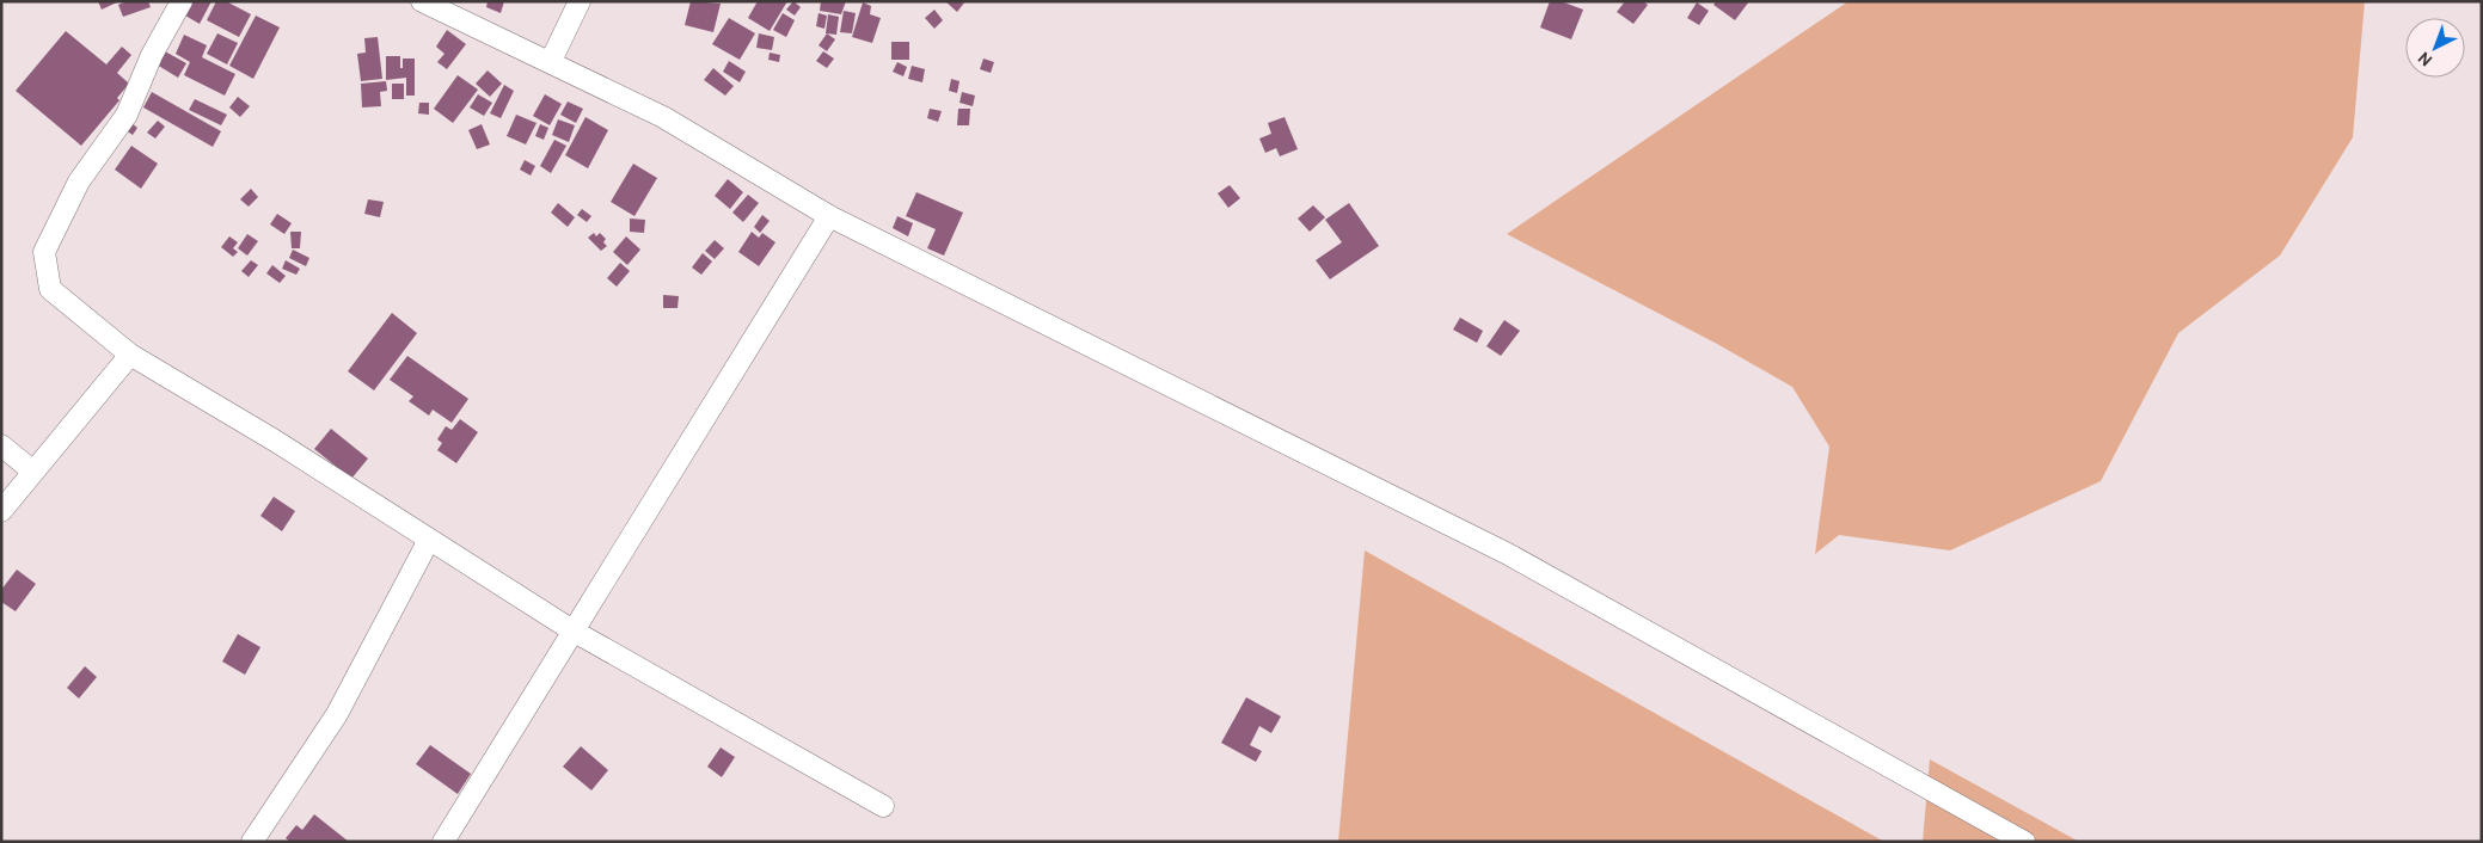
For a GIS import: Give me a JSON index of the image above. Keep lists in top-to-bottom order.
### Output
{
  "north": "bottom left"
}
